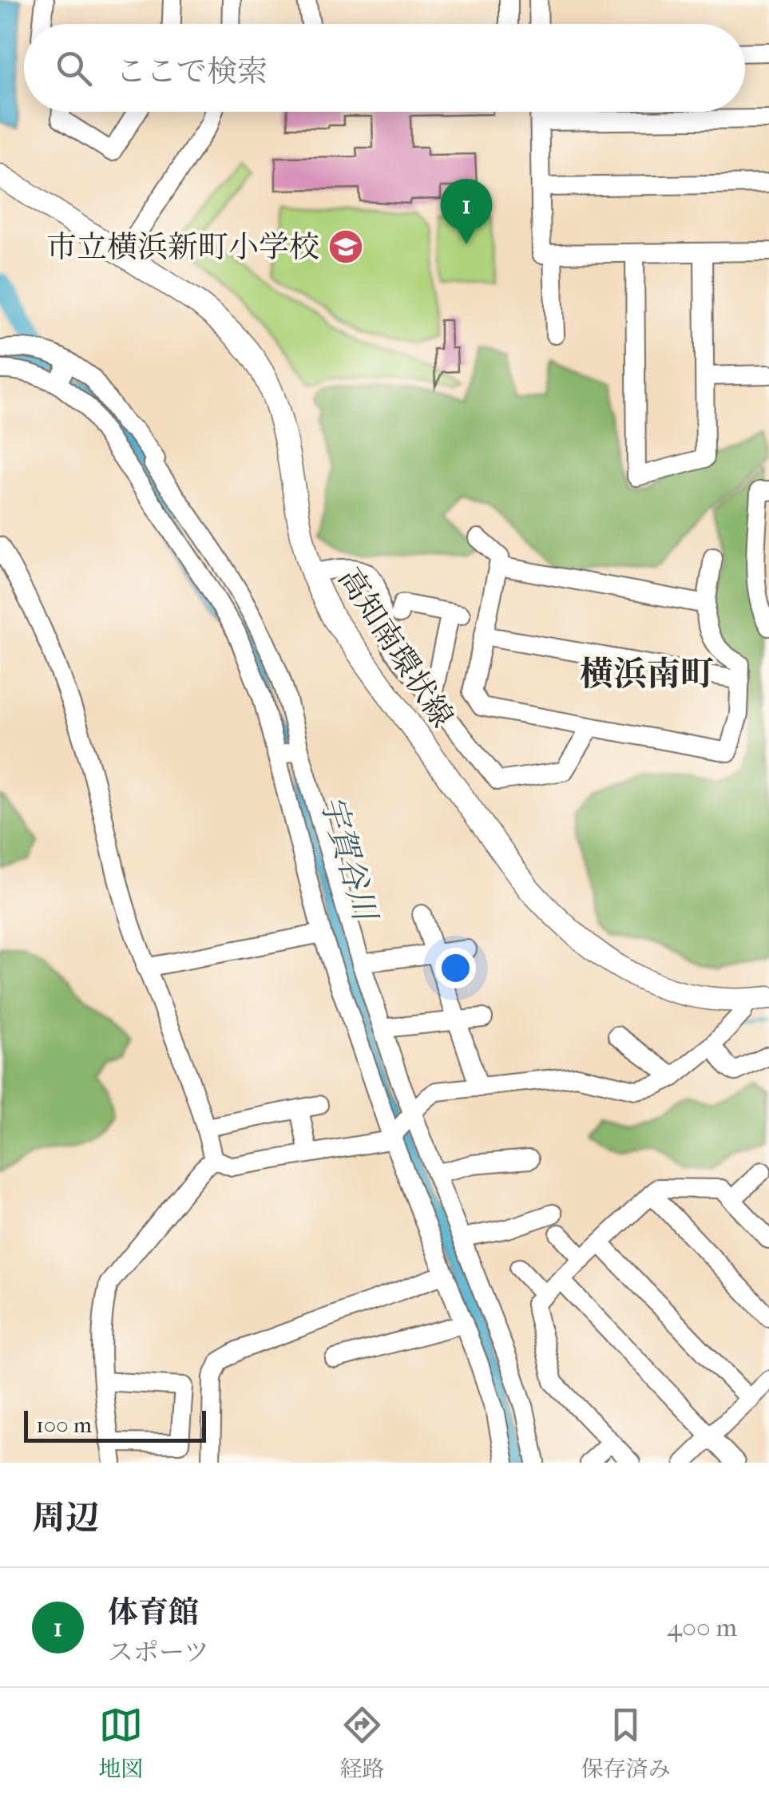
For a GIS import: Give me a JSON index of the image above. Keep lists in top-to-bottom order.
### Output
{
  "streets": {
    "main road": ["高知南環状線"]
  },
  "districts": ["横浜南町"],
  "water": ["宇賀谷川"],
  "places": {
    "school or university": ["市立横浜新町小学校"]
  },
  "scale_bar": "100 m",
  "page": {
    "search": "ここで検索",
    "pins": "1",
    "scale": "100 m",
    "heading": "周辺",
    "list": [
      {
        "mark": "1",
        "name": "体育館",
        "note": "スポーツ",
        "value": "400 m"
      }
    ],
    "nav": ["地図", "経路", "保存済み"]
  }
}
